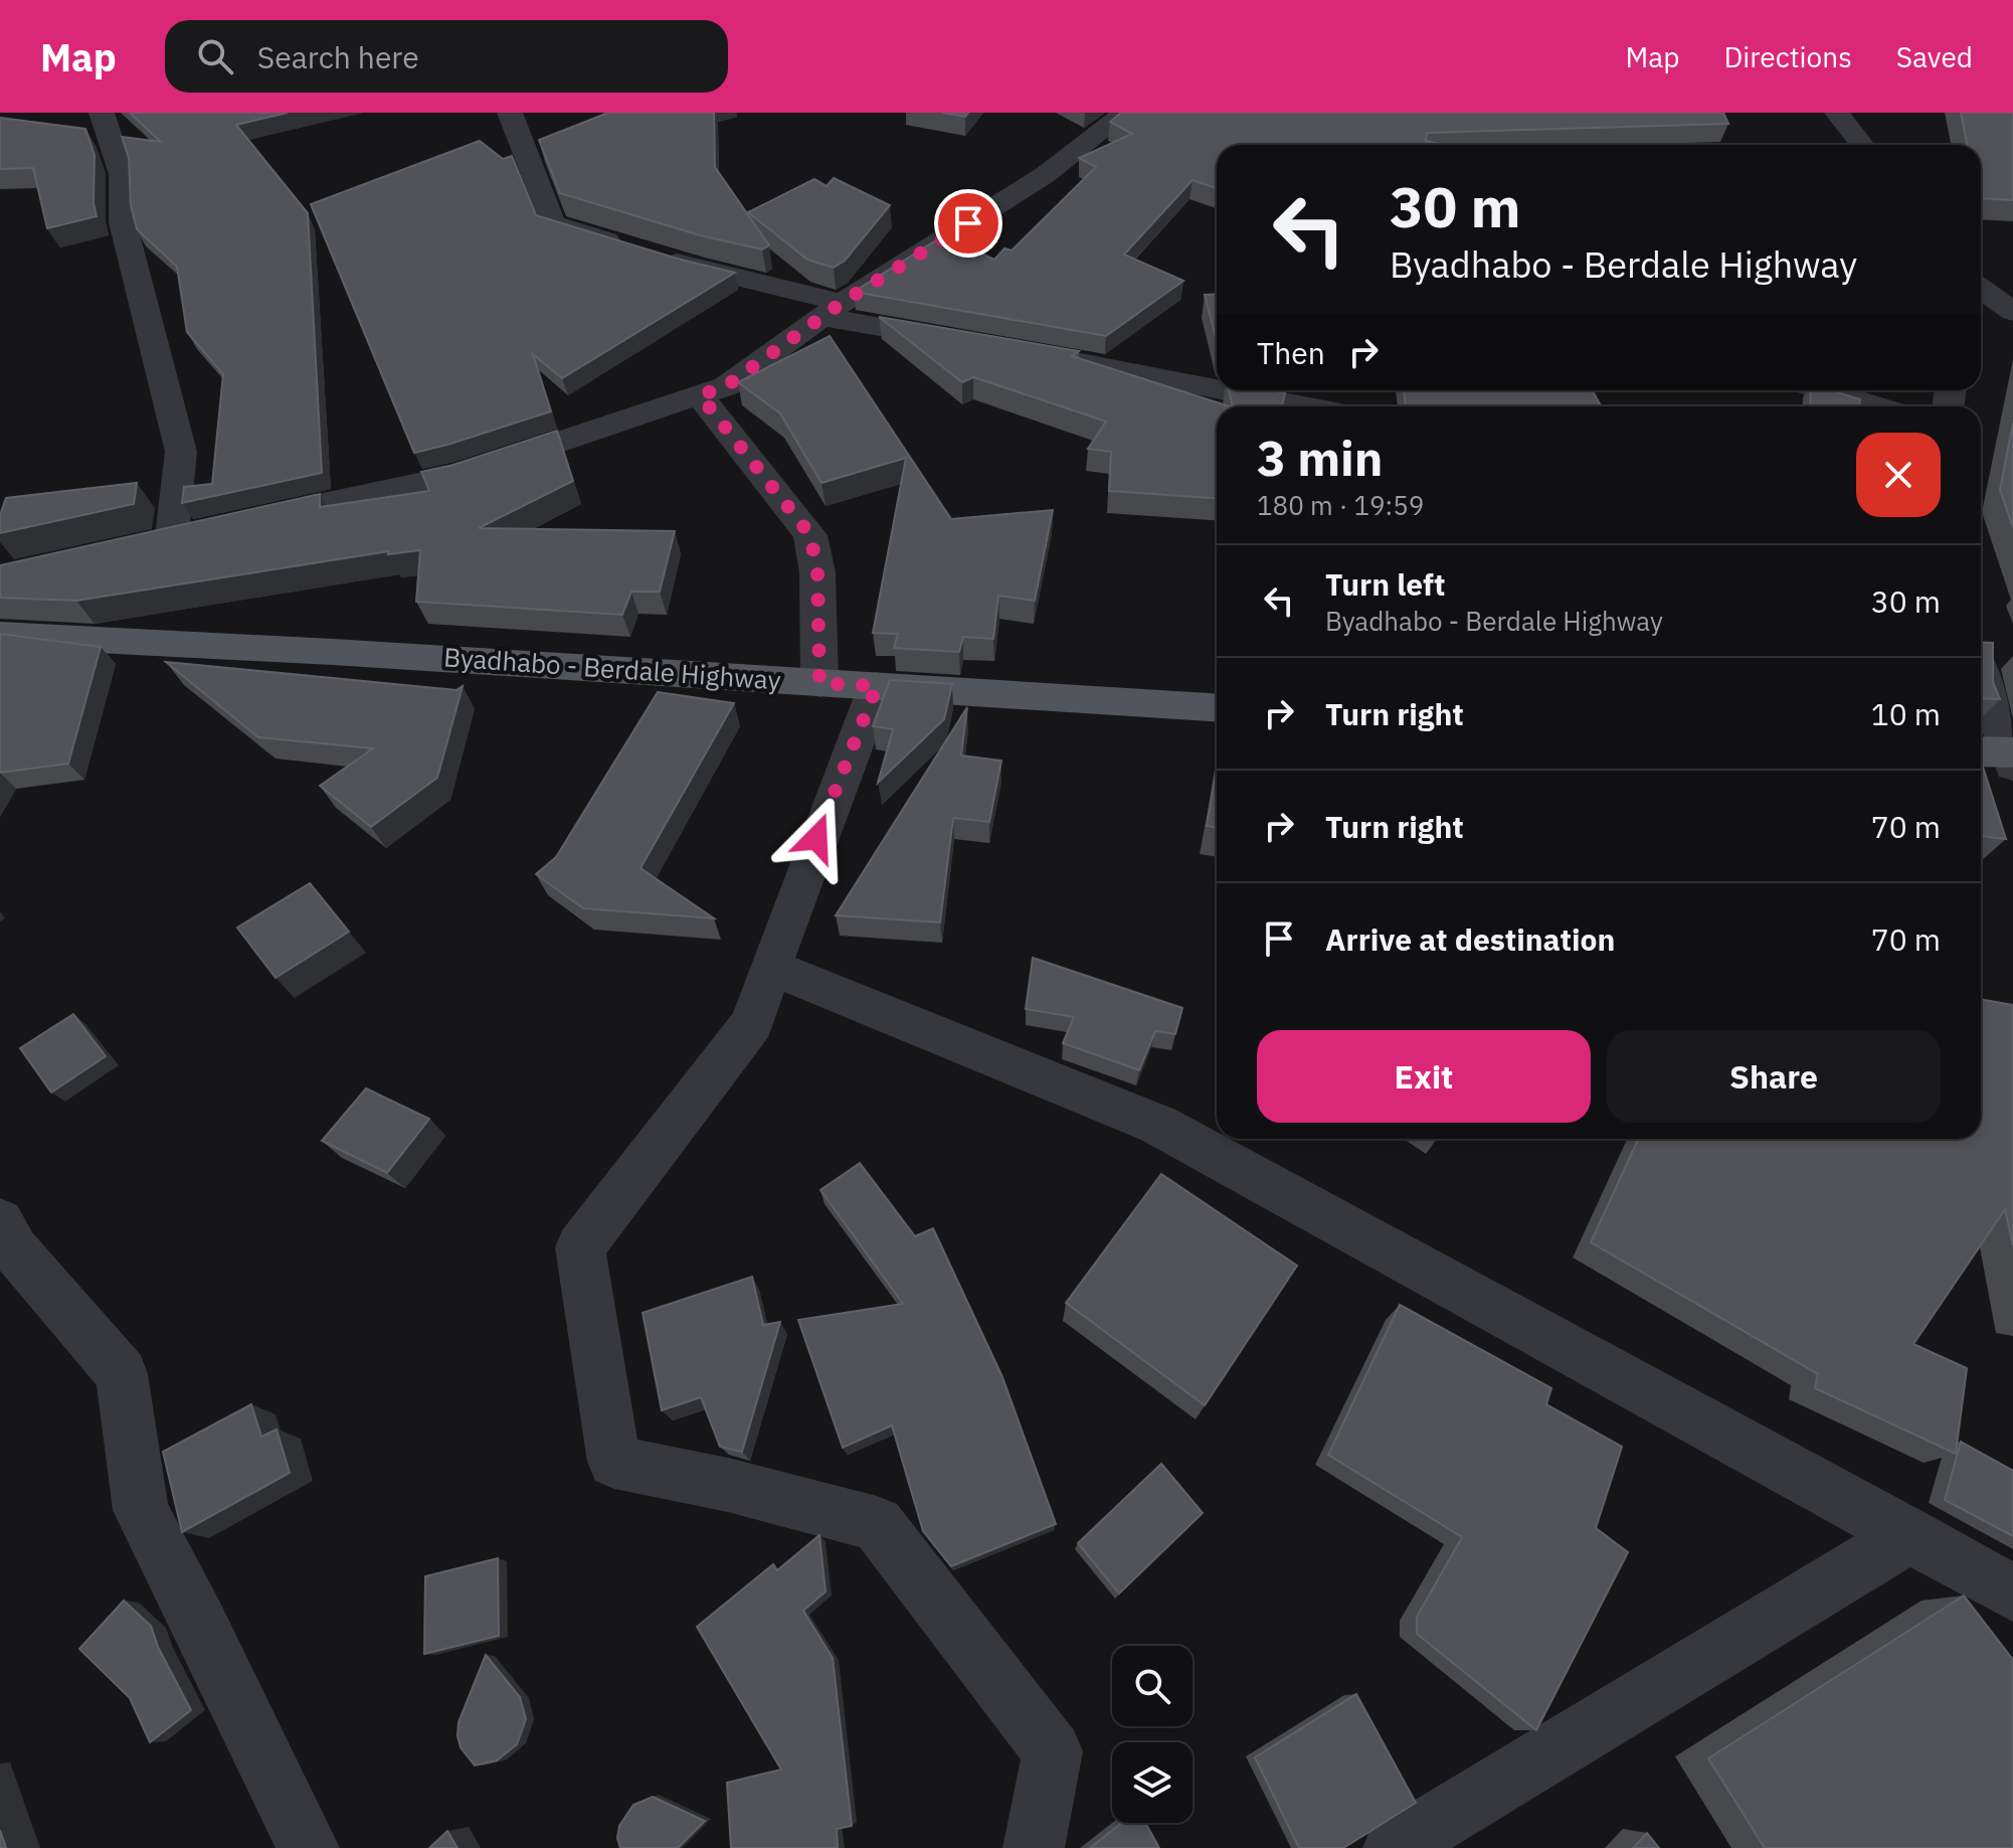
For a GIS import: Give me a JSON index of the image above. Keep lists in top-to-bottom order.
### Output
{
  "streets": {
    "main road": ["Byadhabo - Berdale Highway"]
  },
  "page": {
    "header": "Map",
    "search": "Search here",
    "nav": ["Map", "Directions", "Saved"],
    "turn": ["30 m", "Byadhabo - Berdale Highway"],
    "then": "Then",
    "heading": ["3 min", "180 m · 19:59"],
    "list": [
      {
        "name": "Turn left",
        "note": "Byadhabo - Berdale Highway",
        "value": "30 m"
      },
      {
        "name": "Turn right",
        "value": "10 m"
      },
      {
        "name": "Turn right",
        "value": "70 m"
      },
      {
        "name": "Arrive at destination",
        "value": "70 m"
      }
    ],
    "buttons": ["Exit", "Share"]
  }
}
